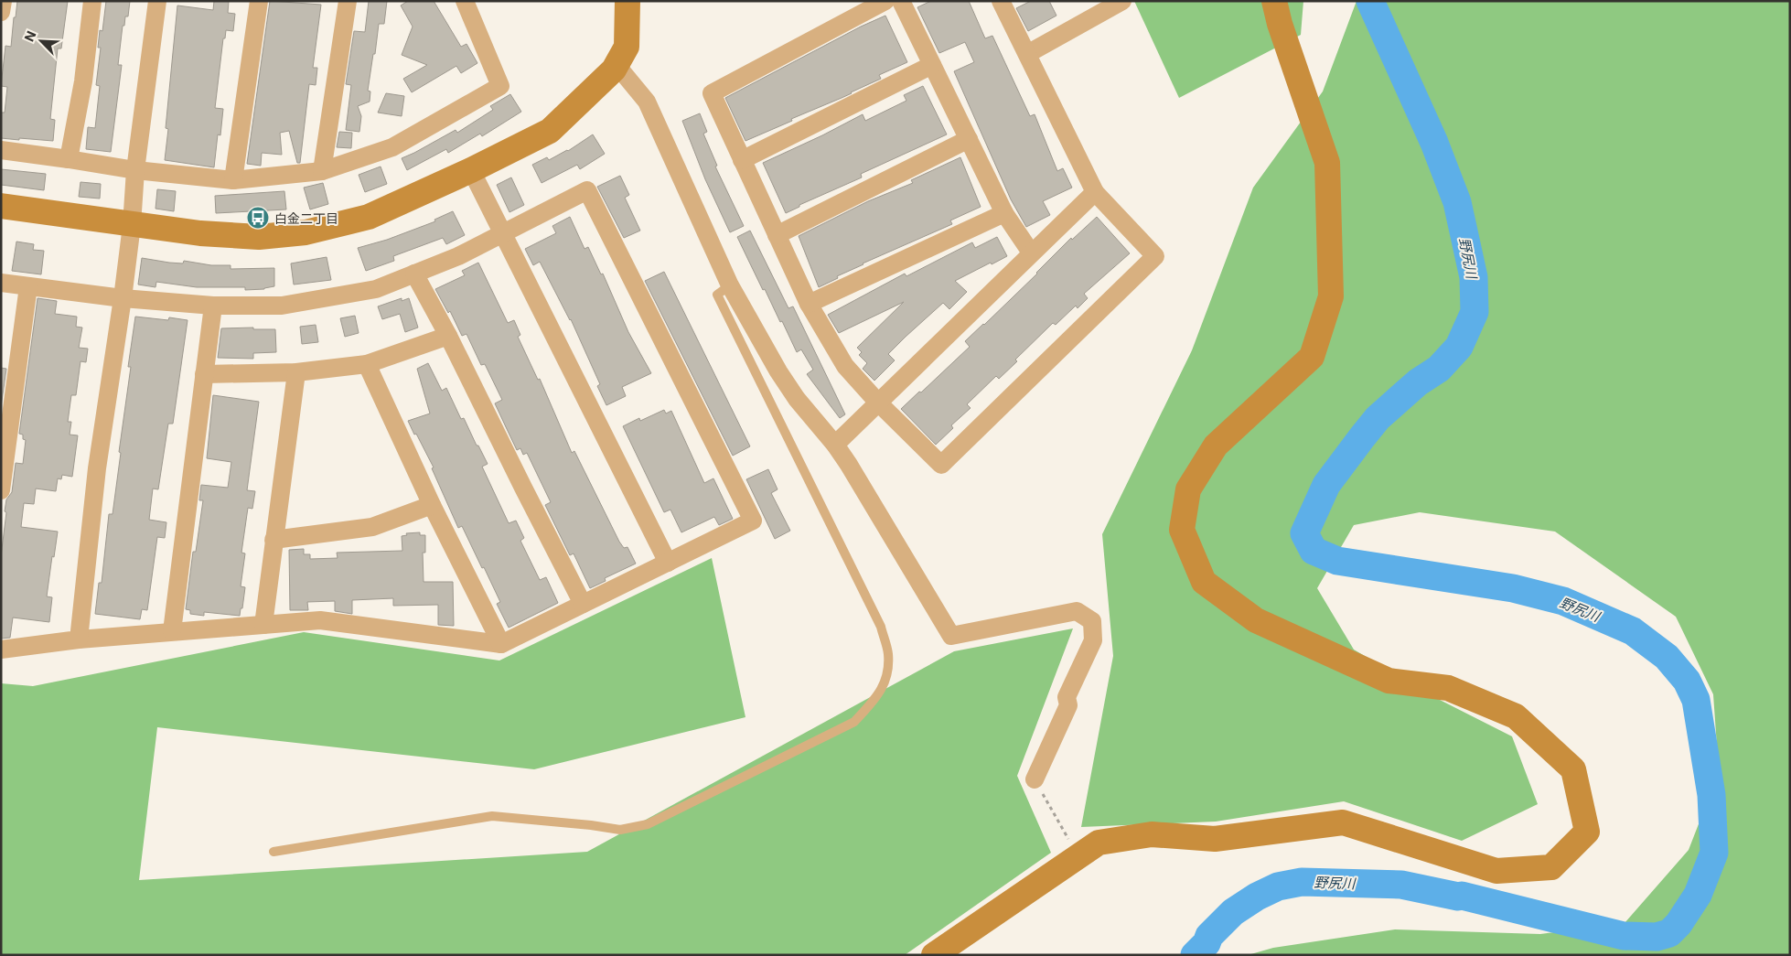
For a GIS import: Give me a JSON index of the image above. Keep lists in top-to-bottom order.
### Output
{
  "water": ["野尻川"],
  "places": {
    "bus stop": ["白金二丁目"]
  },
  "north": "top left"
}
